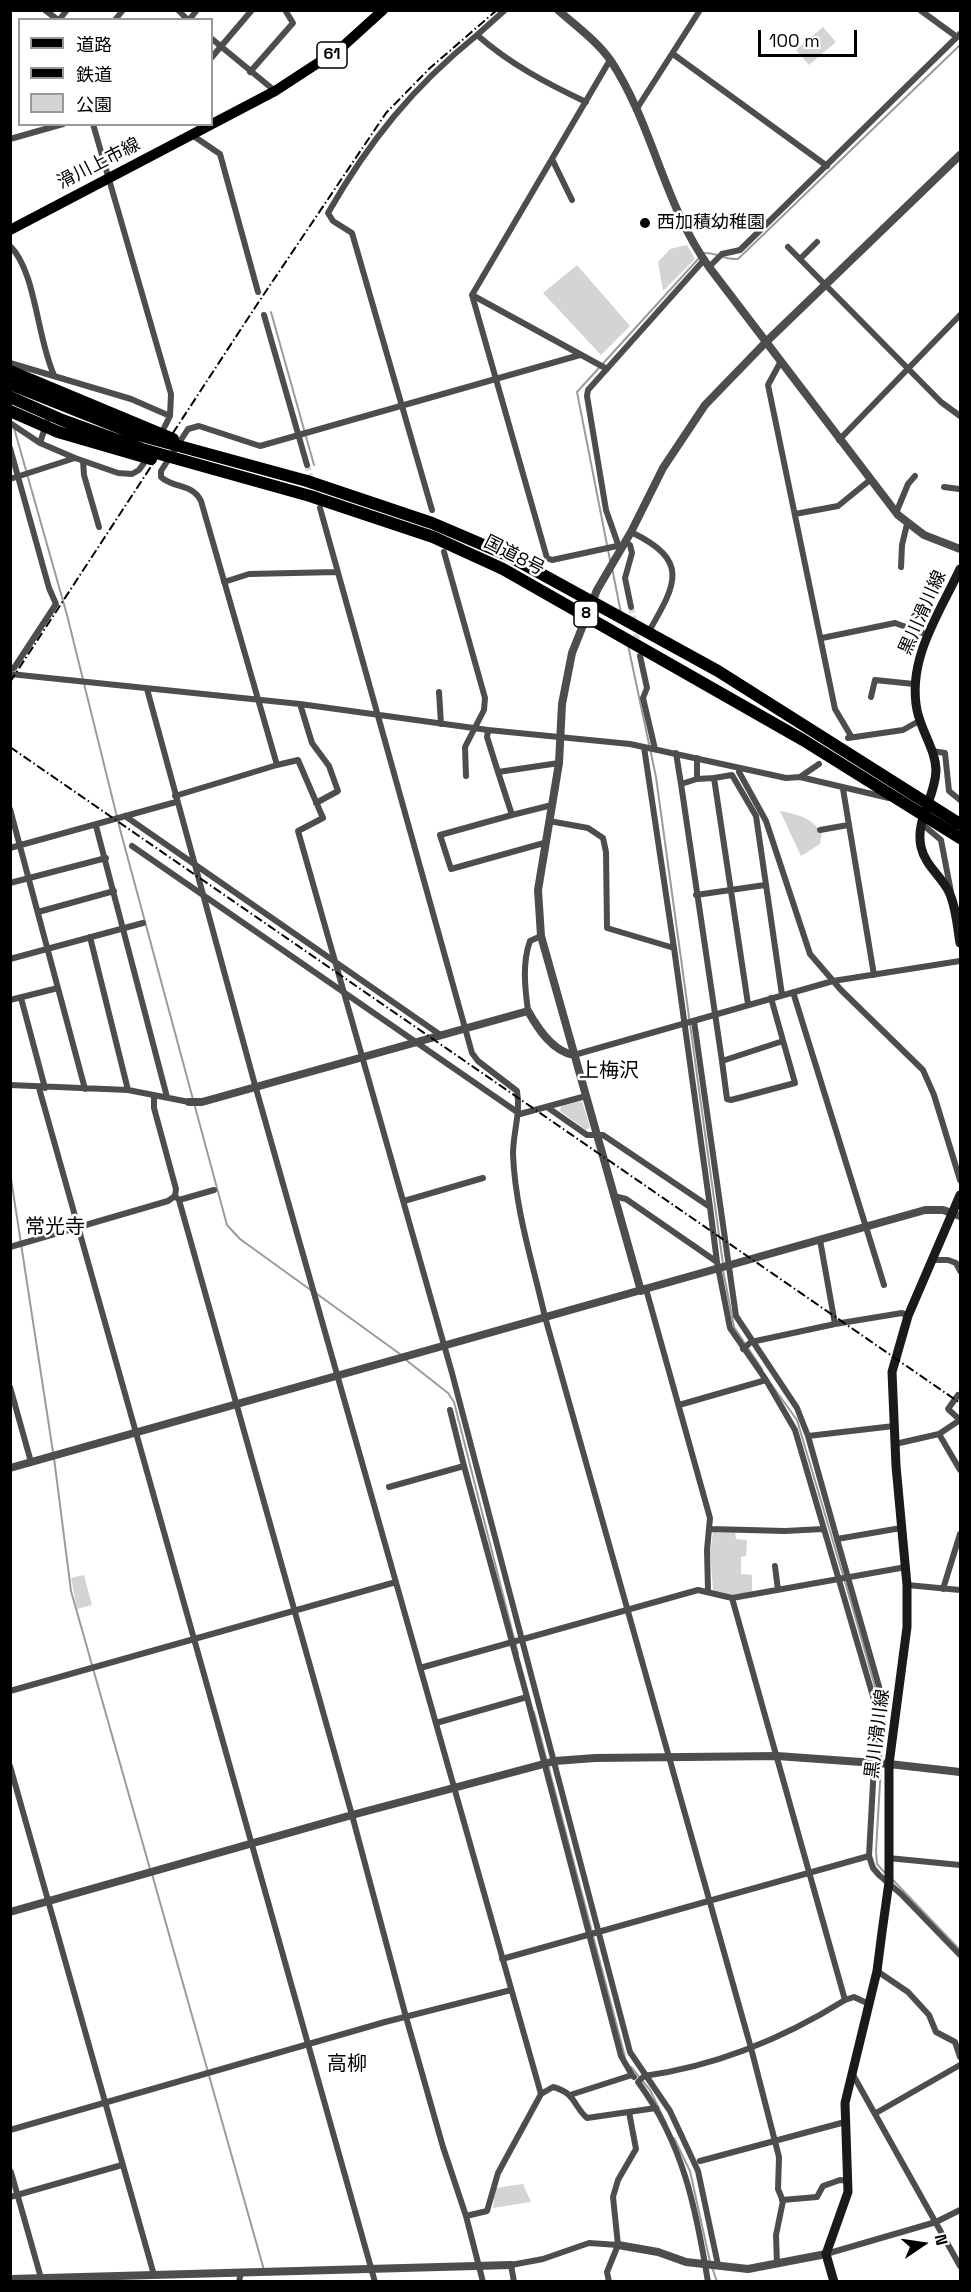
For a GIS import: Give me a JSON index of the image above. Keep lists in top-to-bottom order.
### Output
{
  "streets": {
    "highway": ["国道8号", "8"],
    "main road": ["61", "滑川上市線", "黒川滑川線"]
  },
  "crossings": [
    ["国道8号", "黒川滑川線"],
    ["国道8号", "8"]
  ],
  "districts": ["上梅沢", "常光寺", "高柳"],
  "places": ["西加積幼稚園"],
  "legend": ["道路", "鉄道", "公園"],
  "scale_bar": "100 m",
  "north": "right"
}
